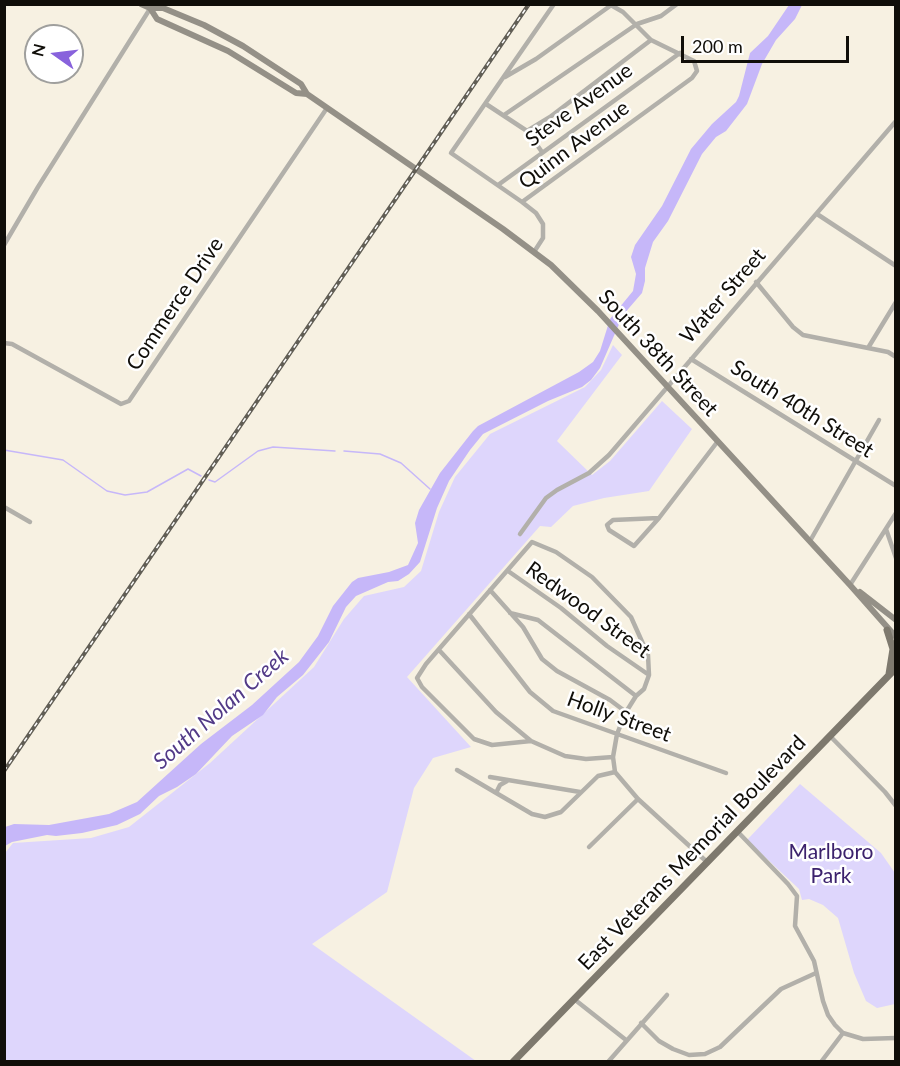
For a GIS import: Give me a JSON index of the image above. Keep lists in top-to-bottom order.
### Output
{
  "streets": {
    "main road": ["South 38th Street", "East Veterans Memorial Boulevard"],
    "street": [
      "Steve Avenue",
      "Quinn Avenue",
      "Water Street",
      "Commerce Drive",
      "South 40th Street",
      "Redwood Street",
      "Holly Street"
    ]
  },
  "crossings": [
    ["Steve Avenue", "Quinn Avenue"],
    ["Quinn Avenue", "South 38th Street"],
    ["Water Street", "South 38th Street"],
    ["Water Street", "South 40th Street"],
    ["Commerce Drive", "South 38th Street"]
  ],
  "water": ["South Nolan Creek"],
  "parks": ["Marlboro Park"],
  "scale_bar": "200 m",
  "north": "left"
}
